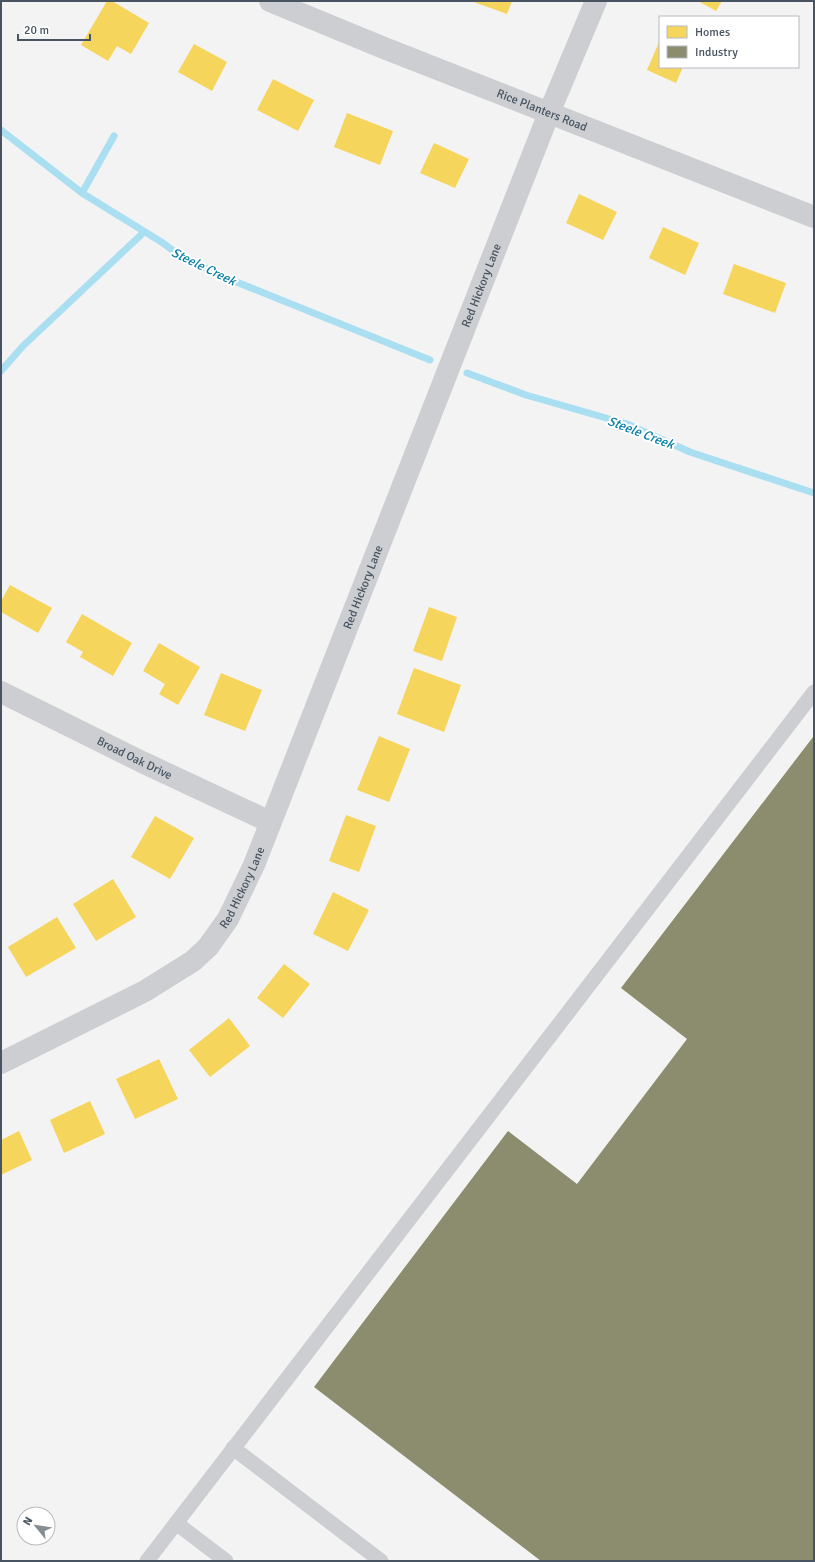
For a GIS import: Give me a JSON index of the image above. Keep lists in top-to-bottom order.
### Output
{
  "streets": {
    "street": ["Rice Planters Road", "Red Hickory Lane", "Broad Oak Drive"]
  },
  "crossings": [
    ["Rice Planters Road", "Red Hickory Lane"],
    ["Red Hickory Lane", "Broad Oak Drive"]
  ],
  "water": ["Steele Creek"],
  "legend": ["Homes", "Industry"],
  "scale_bar": "20 m",
  "north": "top left"
}
